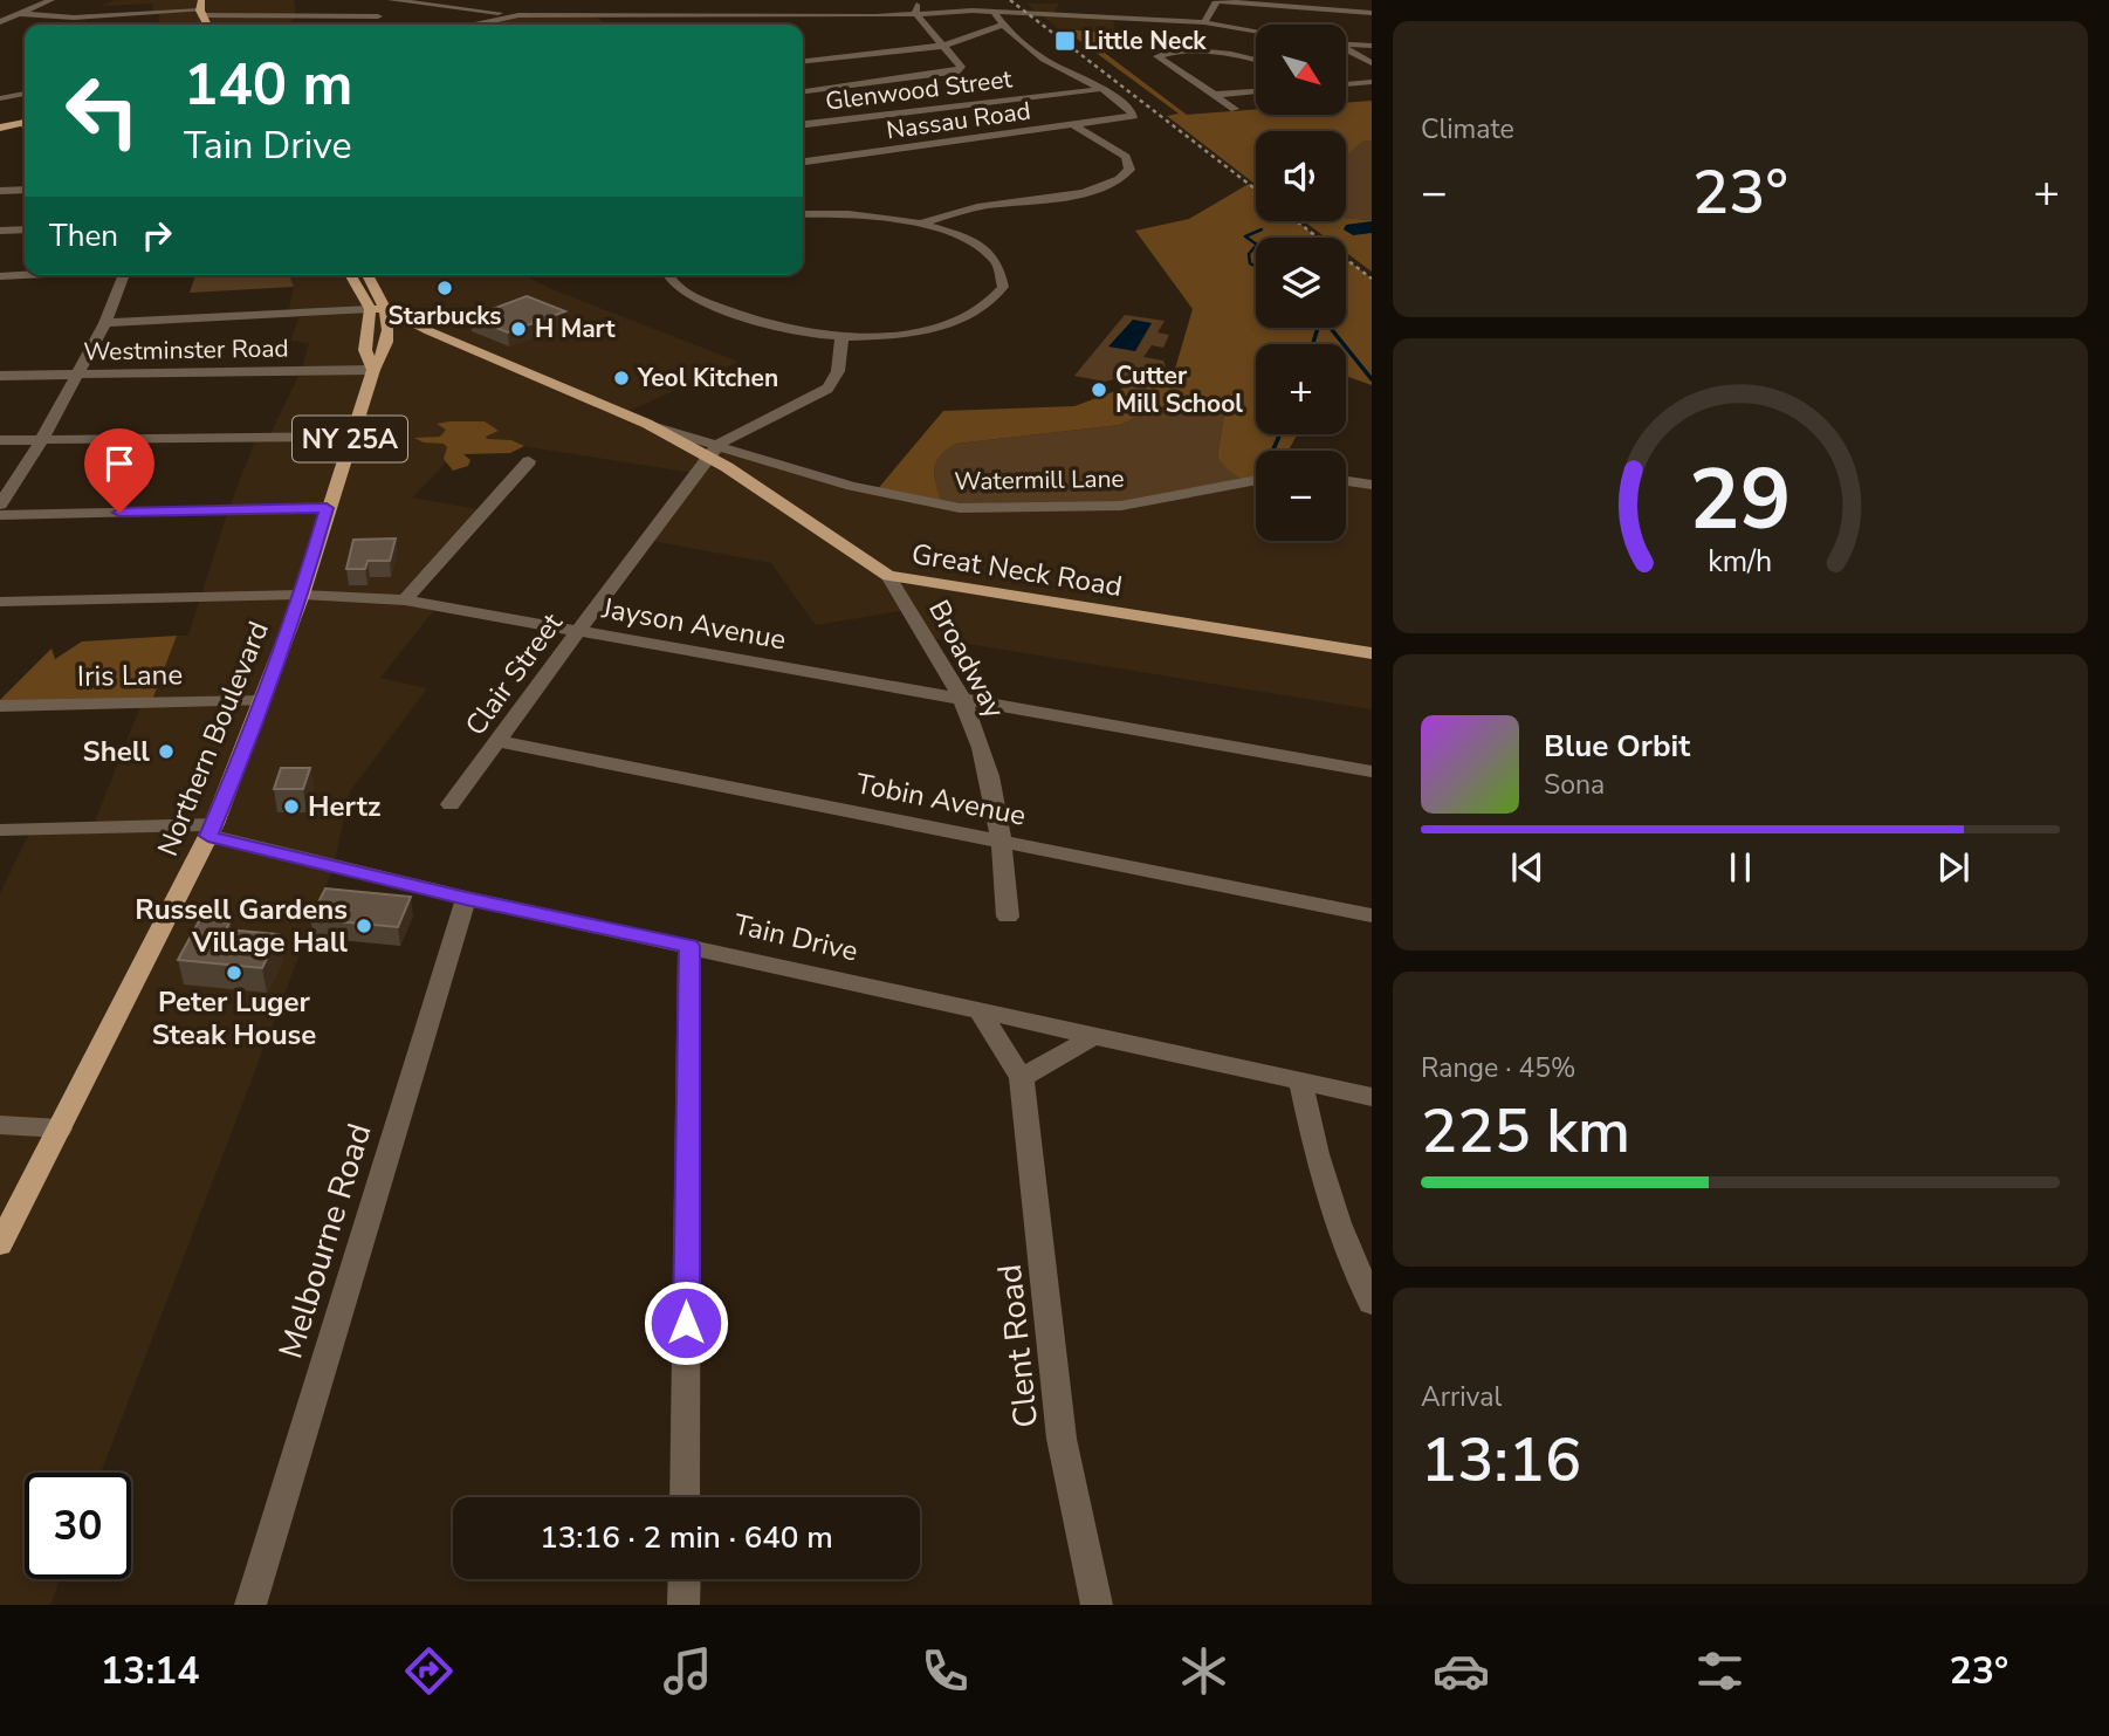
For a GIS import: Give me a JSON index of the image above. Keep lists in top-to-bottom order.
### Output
{
  "streets": {
    "main road": ["NY 25A", "Great Neck Road", "Northern Boulevard"],
    "street": [
      "Glenwood Street",
      "Nassau Road",
      "Westminster Road",
      "Watermill Lane",
      "Jayson Avenue",
      "Broadway",
      "Clair Street",
      "Iris Lane",
      "Tobin Avenue",
      "Tain Drive",
      "Melbourne Road",
      "Clent Road"
    ]
  },
  "crossings": [
    ["Glenwood Street", "Nassau Road"],
    ["Westminster Road", "Northern Boulevard"],
    ["Watermill Lane", "Great Neck Road"],
    ["Watermill Lane", "Clair Street"],
    ["Great Neck Road", "Broadway"],
    ["Great Neck Road", "Clair Street"],
    ["Great Neck Road", "Northern Boulevard"],
    ["Jayson Avenue", "Broadway"],
    ["Jayson Avenue", "Clair Street"],
    ["Jayson Avenue", "Northern Boulevard"],
    ["Broadway", "Tobin Avenue"],
    ["Clair Street", "Tobin Avenue"],
    ["Iris Lane", "Northern Boulevard"],
    ["Northern Boulevard", "Tain Drive"],
    ["Tain Drive", "Melbourne Road"],
    ["Tain Drive", "Clent Road"]
  ],
  "places": {
    "transit": ["Little Neck"],
    "other": [
      "Starbucks",
      "H Mart",
      "Yeol Kitchen",
      "Cutter Mill School",
      "Shell",
      "Hertz",
      "Russell Gardens Village Hall",
      "Peter Luger Steak House"
    ]
  },
  "north": "bottom right",
  "page": {
    "tile": [
      "Climate",
      ["Range · 45%", "225 km"],
      ["Arrival", "13:16"]
    ],
    "map_buttons": ["+", "−"],
    "turn": ["140 m", "Tain Drive"],
    "heat": ["−", "23°", "+"],
    "then": "Then",
    "song": ["Blue Orbit", "Sona"],
    "limit": "30",
    "trip": "13:16 · 2 min · 640 m",
    "tabs": ["13:14", "23°"],
    "gauge": ["29", "km/h"]
  }
}
